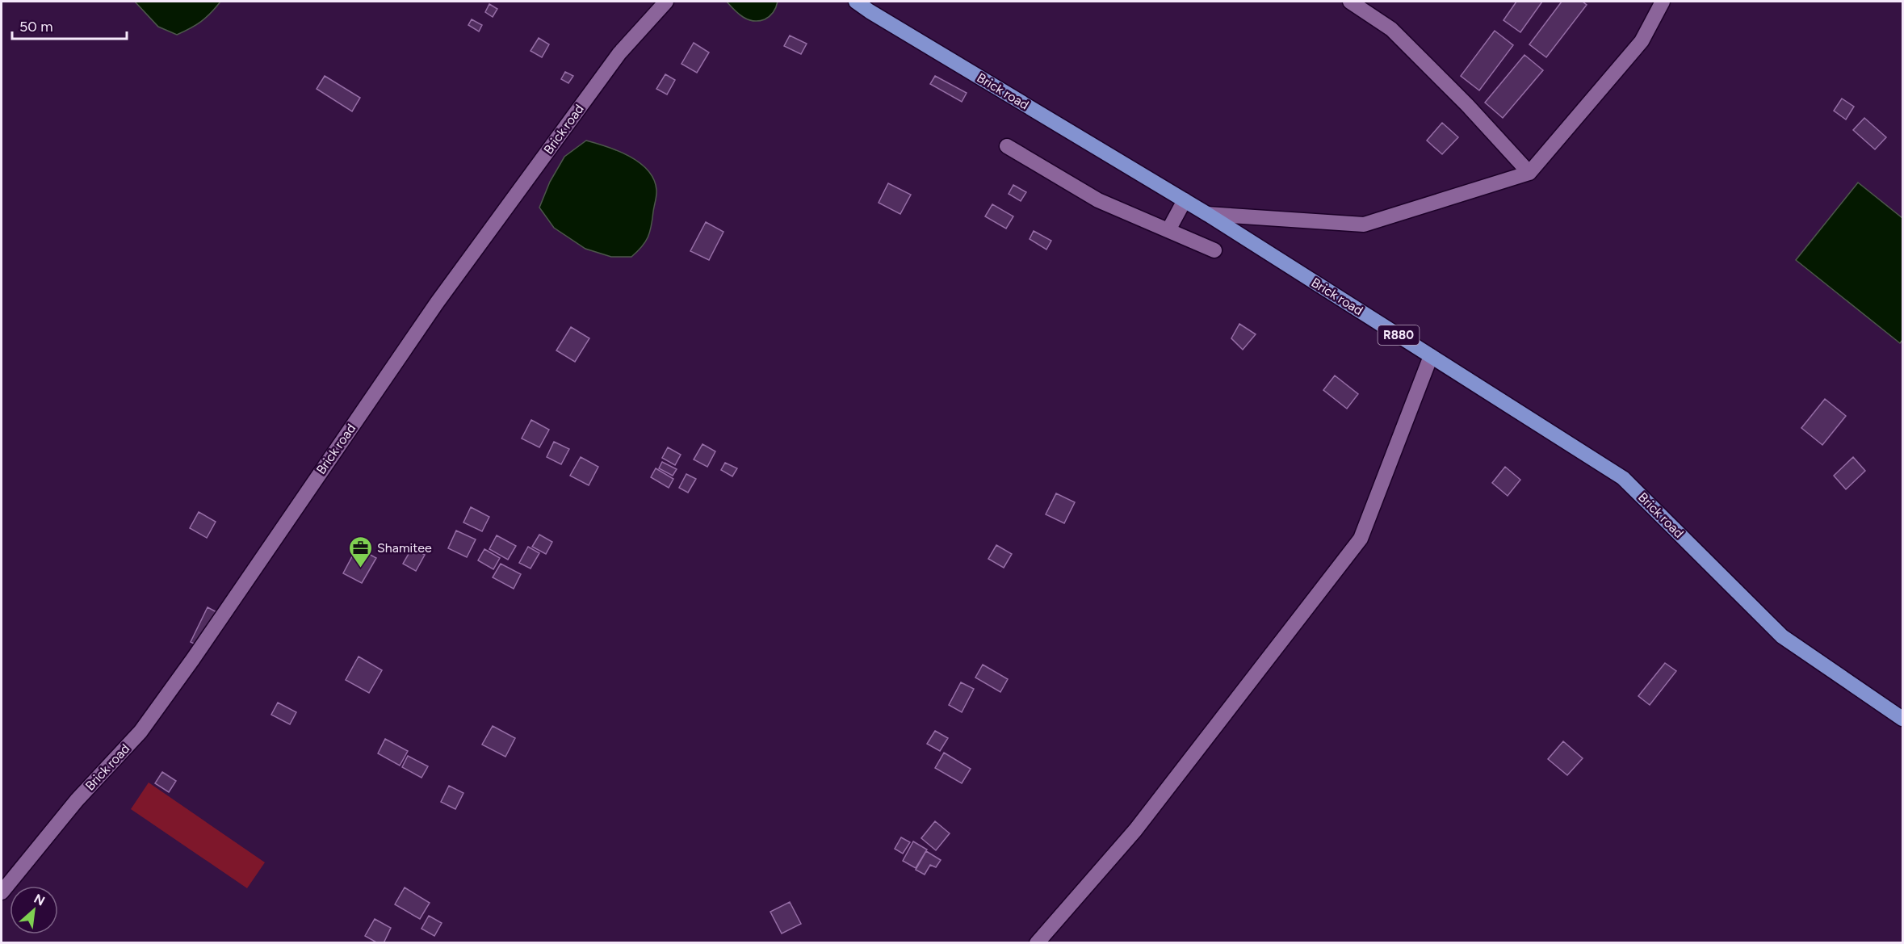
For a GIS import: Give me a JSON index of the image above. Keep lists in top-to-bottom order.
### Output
{
  "streets": {
    "main road": ["Brick road", "R880"]
  },
  "places": {
    "office": ["Shamitee"]
  },
  "scale_bar": "50 m",
  "north": "top right"
}
